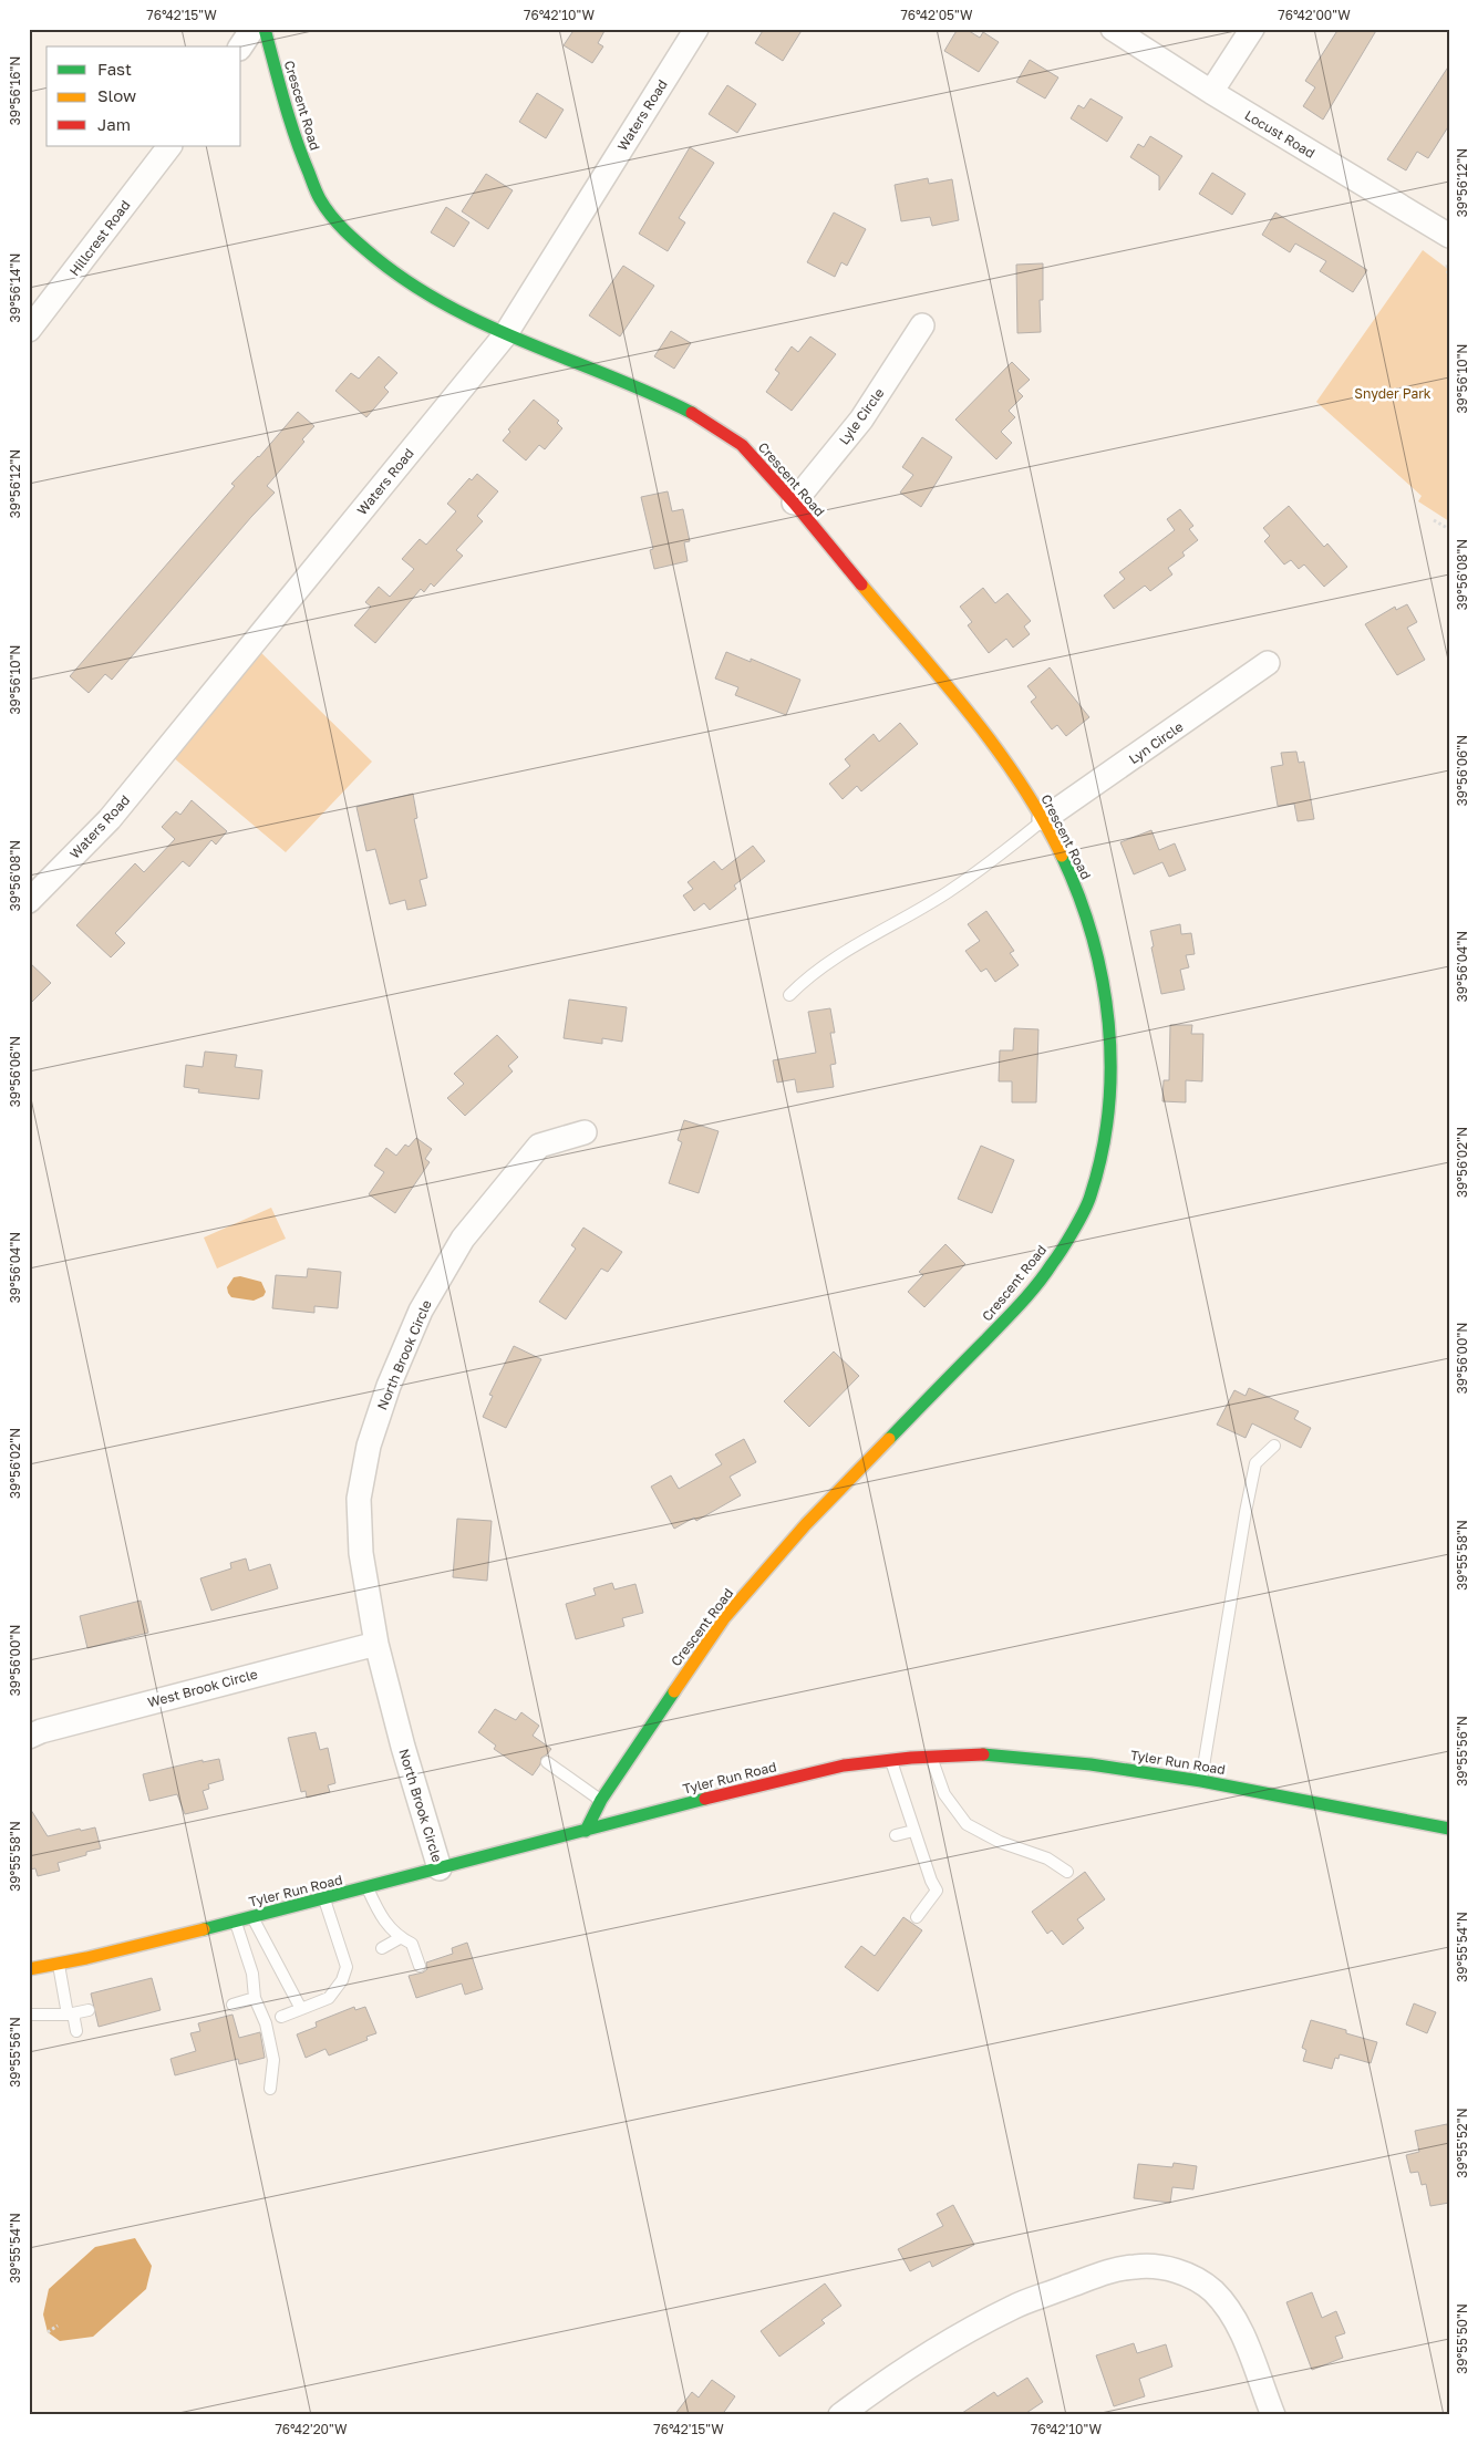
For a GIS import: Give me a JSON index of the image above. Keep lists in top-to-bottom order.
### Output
{
  "streets": {
    "street": [
      "Crescent Road",
      "Waters Road",
      "Locust Road",
      "Hillcrest Road",
      "Lyle Circle",
      "Lyn Circle",
      "North Brook Circle",
      "West Brook Circle",
      "Tyler Run Road"
    ]
  },
  "crossings": [
    ["Crescent Road", "Waters Road"],
    ["Crescent Road", "Lyle Circle"],
    ["Crescent Road", "Lyn Circle"],
    ["Crescent Road", "Tyler Run Road"],
    ["North Brook Circle", "West Brook Circle"],
    ["North Brook Circle", "Tyler Run Road"]
  ],
  "parks": ["Snyder Park"],
  "legend": ["Fast", "Slow", "Jam"],
  "coordinates": [
    "76°42'15\"W",
    "76°42'10\"W",
    "76°42'05\"W",
    "76°42'00\"W",
    "39°56'16\"N",
    "39°56'12\"N",
    "39°56'14\"N",
    "39°56'10\"N",
    "39°56'08\"N",
    "39°56'06\"N",
    "39°56'04\"N",
    "39°56'02\"N",
    "39°56'00\"N",
    "39°55'58\"N",
    "39°55'56\"N",
    "39°55'54\"N",
    "39°55'52\"N",
    "39°55'50\"N",
    "76°42'20\"W"
  ]
}
